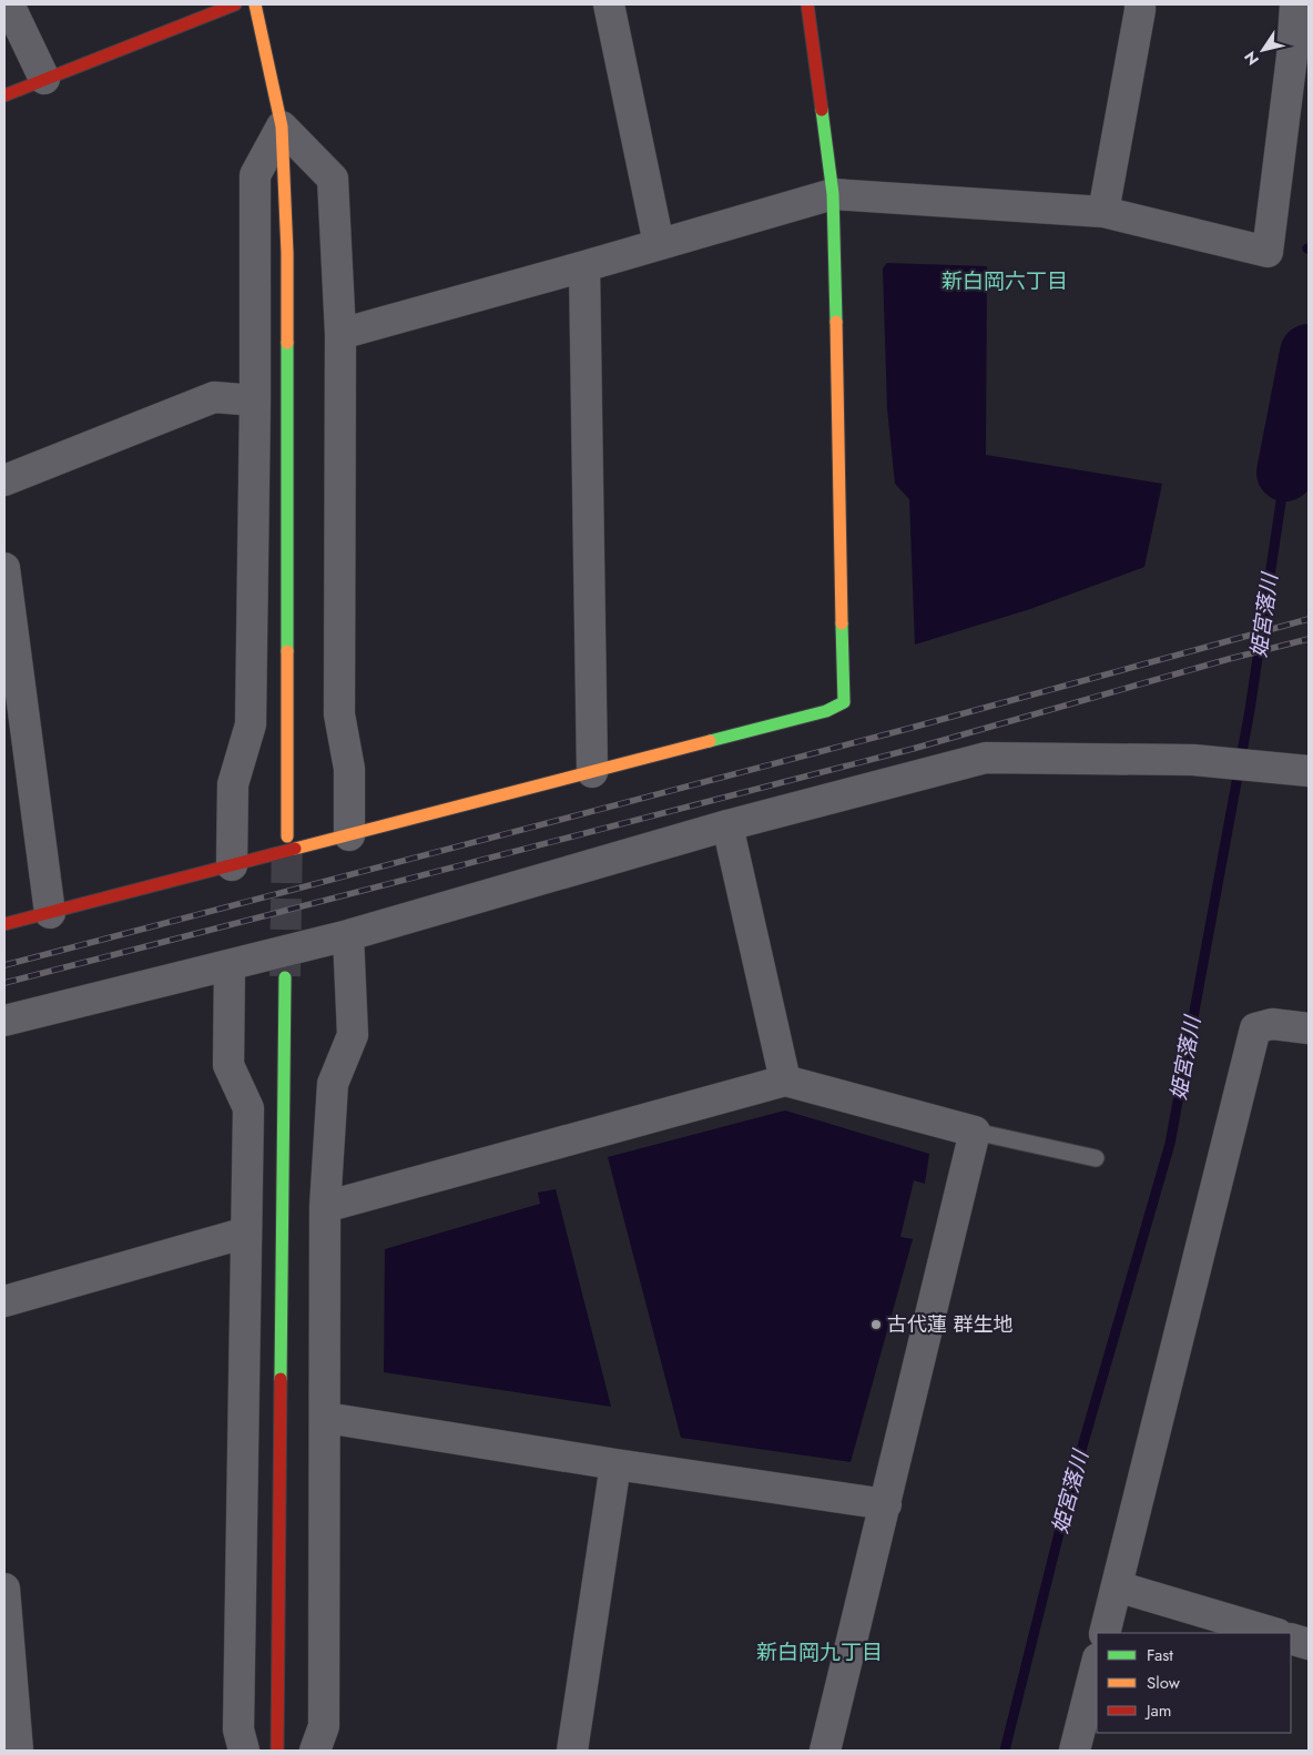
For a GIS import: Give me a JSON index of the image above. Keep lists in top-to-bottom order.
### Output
{
  "districts": ["新白岡六丁目", "新白岡九丁目"],
  "water": ["姫宮落川"],
  "places": ["古代蓮 群生地"],
  "legend": ["Fast", "Slow", "Jam"],
  "north": "bottom left"
}
